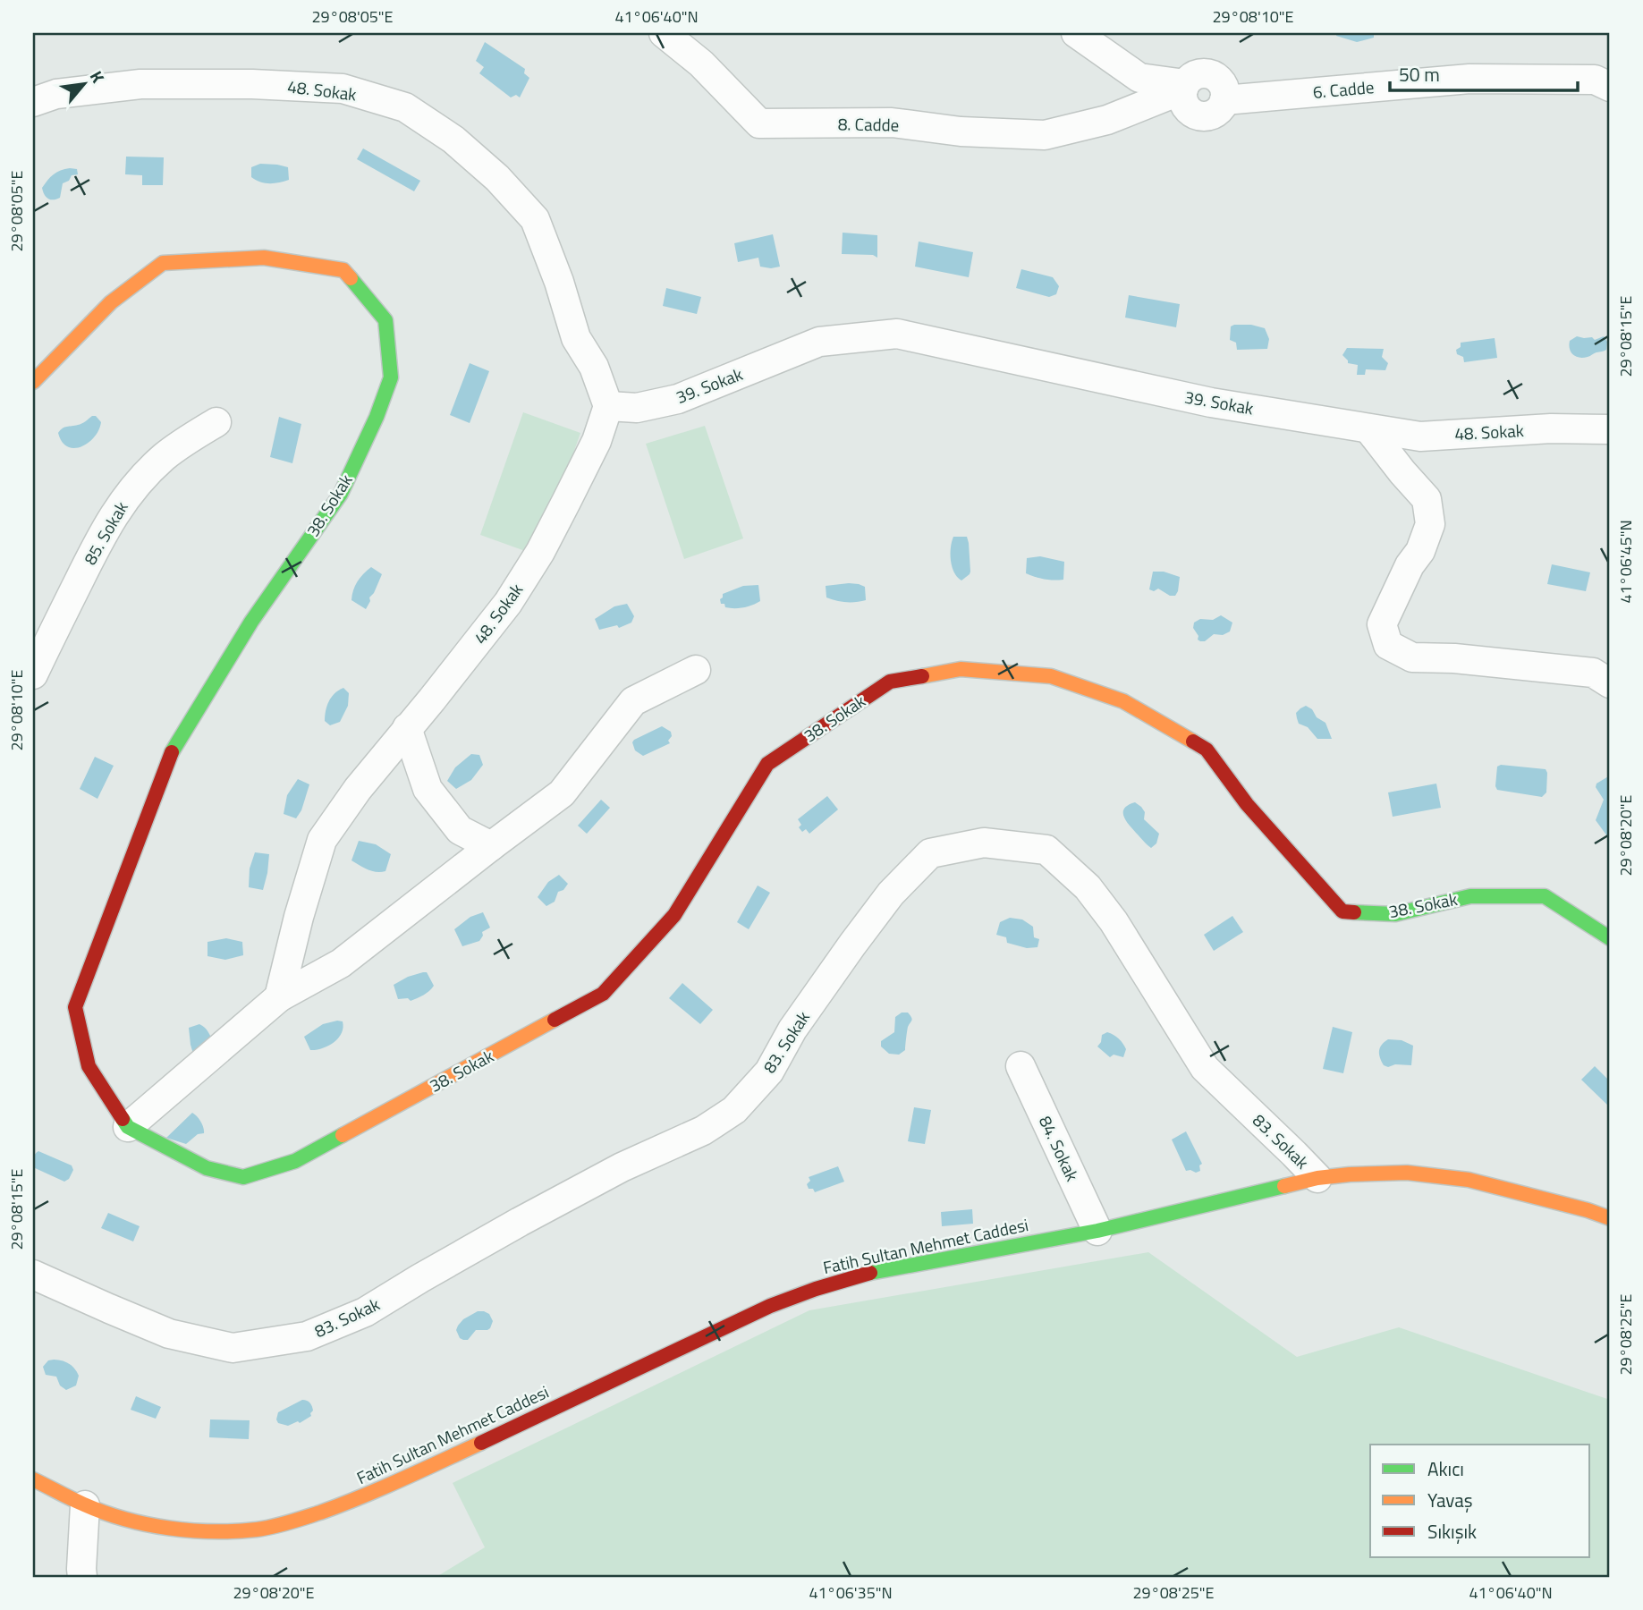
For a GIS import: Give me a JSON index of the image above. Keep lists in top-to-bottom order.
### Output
{
  "streets": {
    "street": [
      "6. Cadde",
      "48. Sokak",
      "8. Cadde",
      "39. Sokak",
      "38. Sokak",
      "85. Sokak",
      "83. Sokak",
      "84. Sokak",
      "Fatih Sultan Mehmet Caddesi"
    ]
  },
  "crossings": [
    ["6. Cadde", "8. Cadde"],
    ["48. Sokak", "39. Sokak"],
    ["83. Sokak", "Fatih Sultan Mehmet Caddesi"],
    ["84. Sokak", "Fatih Sultan Mehmet Caddesi"]
  ],
  "legend": ["Akıcı", "Yavaş", "Sıkışık"],
  "scale_bar": "50 m",
  "north": "top right",
  "coordinates": [
    "29°08'05\"E",
    "41°06'40\"N",
    "29°08'10\"E",
    "29°08'15\"E",
    "41°06'45\"N",
    "29°08'20\"E",
    "29°08'25\"E",
    "41°06'35\"N"
  ]
}
